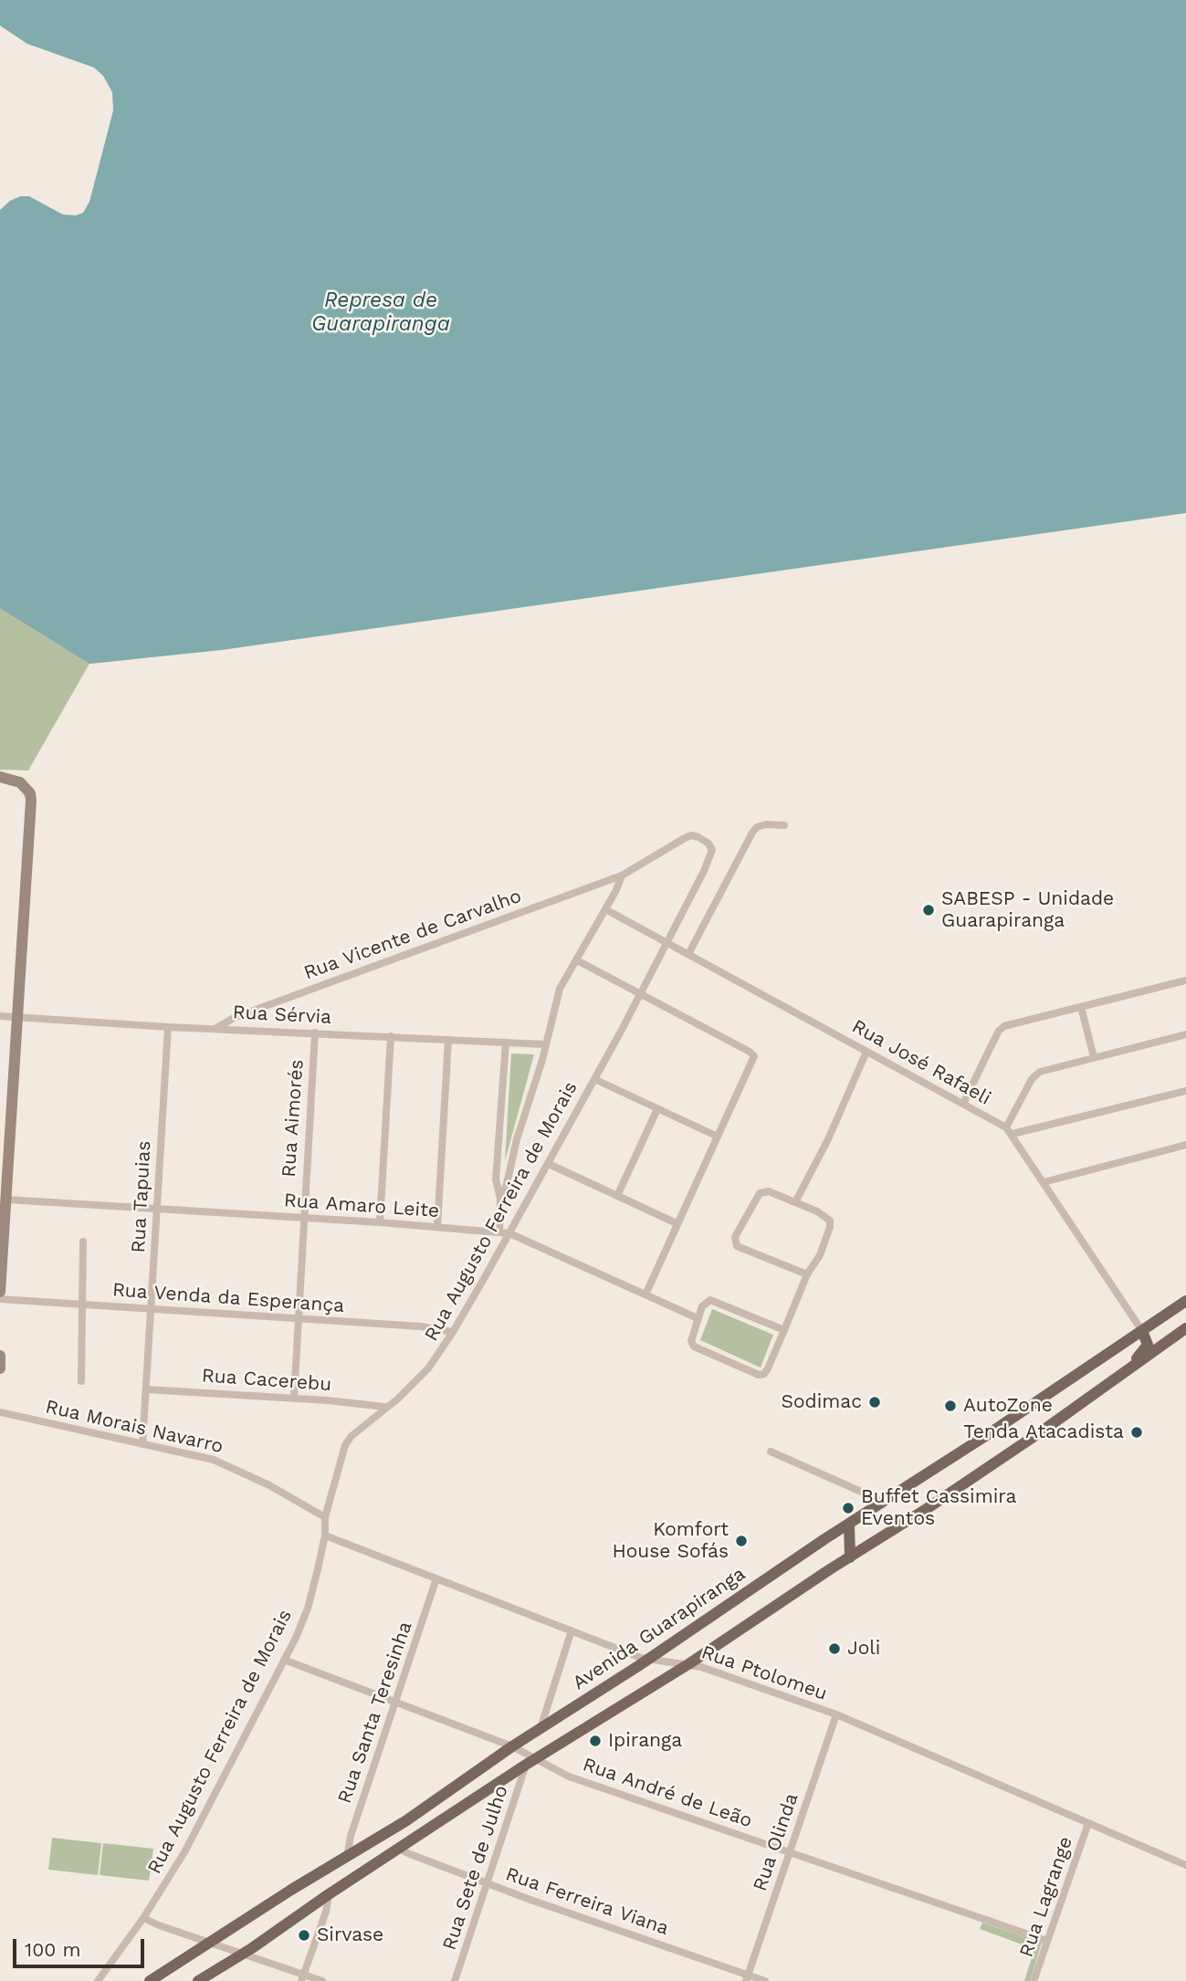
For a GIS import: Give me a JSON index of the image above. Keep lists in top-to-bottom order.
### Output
{
  "streets": {
    "main road": ["Avenida Guarapiranga"],
    "street": [
      "Rua Vicente de Carvalho",
      "Rua Sérvia",
      "Rua José Rafaeli",
      "Rua Aimorés",
      "Rua Tapuias",
      "Rua Amaro Leite",
      "Rua Augusto Ferreira de Morais",
      "Rua Venda da Esperança",
      "Rua Cacerebu",
      "Rua Morais Navarro",
      "Rua Ptolomeu",
      "Rua Santa Teresinha",
      "Rua André de Leão",
      "Rua Olinda",
      "Rua Sete de Julho",
      "Rua Lagrange",
      "Rua Ferreira Viana"
    ]
  },
  "crossings": [
    ["Rua Vicente de Carvalho", "Rua Sérvia"],
    ["Rua Vicente de Carvalho", "Rua Augusto Ferreira de Morais"],
    ["Rua Sérvia", "Rua Aimorés"],
    ["Rua Sérvia", "Rua Tapuias"],
    ["Rua José Rafaeli", "Rua Augusto Ferreira de Morais"],
    ["Rua José Rafaeli", "Avenida Guarapiranga"],
    ["Rua Aimorés", "Rua Amaro Leite"],
    ["Rua Aimorés", "Rua Venda da Esperança"],
    ["Rua Aimorés", "Rua Cacerebu"],
    ["Rua Tapuias", "Rua Amaro Leite"],
    ["Rua Tapuias", "Rua Venda da Esperança"],
    ["Rua Tapuias", "Rua Cacerebu"],
    ["Rua Tapuias", "Rua Morais Navarro"],
    ["Rua Amaro Leite", "Rua Augusto Ferreira de Morais"],
    ["Rua Augusto Ferreira de Morais", "Rua Venda da Esperança"],
    ["Rua Augusto Ferreira de Morais", "Rua Cacerebu"],
    ["Rua Augusto Ferreira de Morais", "Rua Morais Navarro"],
    ["Rua Augusto Ferreira de Morais", "Rua Ptolomeu"],
    ["Rua Augusto Ferreira de Morais", "Rua André de Leão"],
    ["Avenida Guarapiranga", "Rua Ptolomeu"],
    ["Avenida Guarapiranga", "Rua Santa Teresinha"],
    ["Avenida Guarapiranga", "Rua André de Leão"],
    ["Rua Ptolomeu", "Rua Santa Teresinha"],
    ["Rua Ptolomeu", "Rua Olinda"],
    ["Rua Ptolomeu", "Rua Lagrange"],
    ["Rua Santa Teresinha", "Rua André de Leão"],
    ["Rua André de Leão", "Rua Olinda"],
    ["Rua André de Leão", "Rua Sete de Julho"],
    ["Rua André de Leão", "Rua Lagrange"],
    ["Rua Olinda", "Rua Ferreira Viana"],
    ["Rua Sete de Julho", "Rua Ferreira Viana"]
  ],
  "water": ["Represa de Guarapiranga"],
  "places": [
    "SABESP - Unidade Guarapiranga",
    "Sodimac",
    "AutoZone",
    "Tenda Atacadista",
    "Buffet Cassimira Eventos",
    "Komfort House Sofás",
    "Joli",
    "Ipiranga",
    "Sirvase"
  ],
  "scale_bar": "100 m"
}
